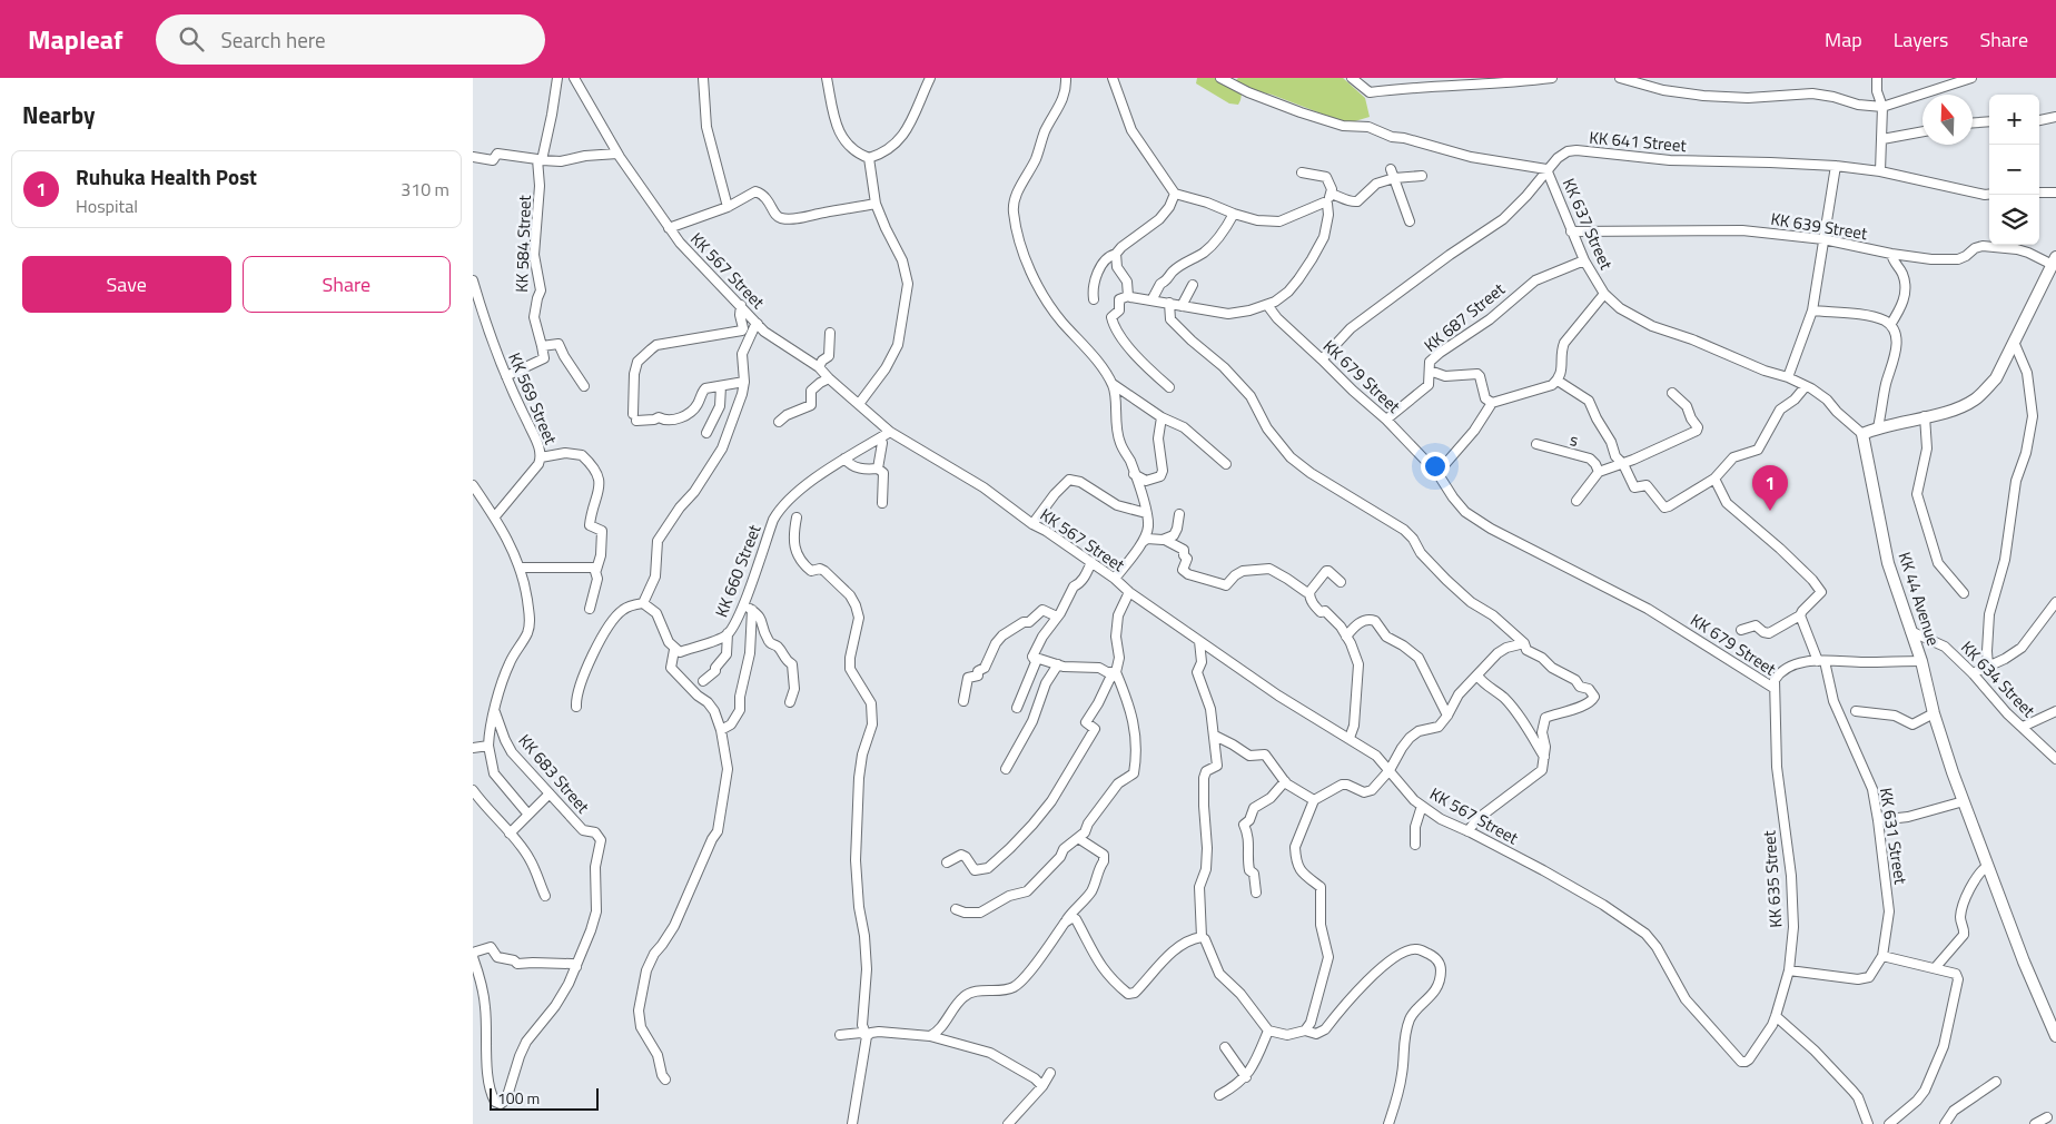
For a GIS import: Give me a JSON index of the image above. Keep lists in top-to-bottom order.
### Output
{
  "streets": {
    "main road": ["KK 44 Avenue"],
    "street": [
      "KK 641 Street",
      "KK 637 Street",
      "KK 639 Street",
      "KK 584 Street",
      "KK 567 Street",
      "KK 687 Street",
      "KK 679 Street",
      "KK 569 Street",
      "s",
      "KK 660 Street",
      "KK 634 Street",
      "KK 683 Street",
      "KK 631 Street",
      "KK 635 Street"
    ]
  },
  "crossings": [
    ["KK 641 Street", "KK 637 Street"],
    ["KK 641 Street", "KK 679 Street"],
    ["KK 637 Street", "KK 639 Street"],
    ["KK 637 Street", "KK 687 Street"],
    ["KK 637 Street", "KK 44 Avenue"],
    ["KK 567 Street", "KK 660 Street"],
    ["KK 567 Street", "KK 635 Street"],
    ["KK 687 Street", "KK 679 Street"],
    ["KK 679 Street", "KK 635 Street"],
    ["KK 44 Avenue", "KK 634 Street"]
  ],
  "scale_bar": "100 m",
  "north": "top",
  "page": {
    "header": "Mapleaf",
    "search": "Search here",
    "nav": ["Map", "Layers", "Share"],
    "heading": "Nearby",
    "map_buttons": ["+", "−"],
    "list": [
      {
        "mark": "1",
        "name": "Ruhuka Health Post",
        "note": "Hospital",
        "value": "310 m"
      }
    ],
    "buttons": ["Save", "Share"],
    "pins": "1",
    "scale": "100 m"
  }
}
